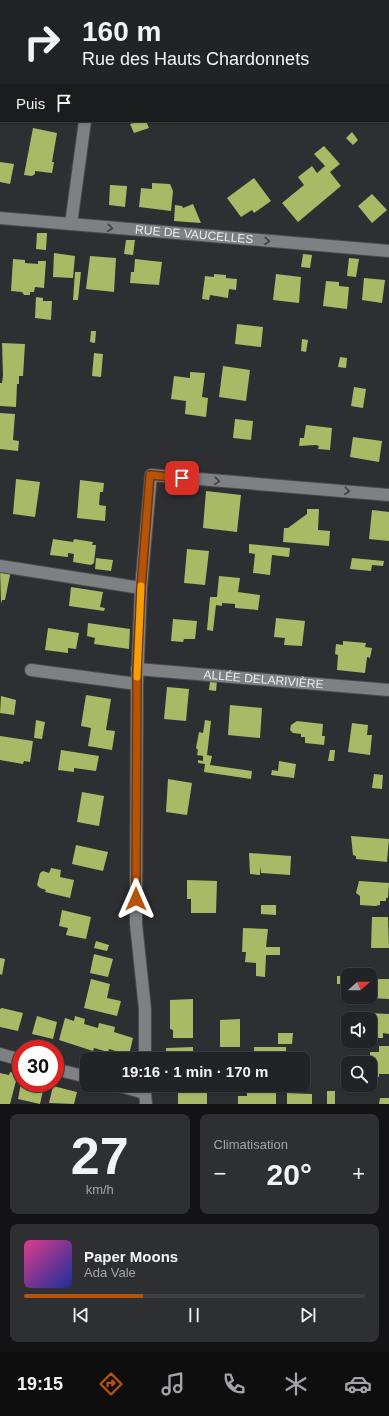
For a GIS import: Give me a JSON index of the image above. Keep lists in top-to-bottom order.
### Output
{
  "streets": {
    "street": ["RUE DE VAUCELLES", "ALLÉE DELARIVIÈRE"]
  },
  "one_way": ["RUE DE VAUCELLES"],
  "north": "right",
  "page": {
    "turn": ["160 m", "Rue des Hauts Chardonnets"],
    "then": "Puis",
    "limit": "30",
    "trip": "19:16 · 1 min · 170 m",
    "tile": [
      ["27", "km/h"],
      "Climatisation"
    ],
    "heat": ["−", "20°", "+"],
    "song": ["Paper Moons", "Ada Vale"],
    "tabs": "19:15"
  }
}
